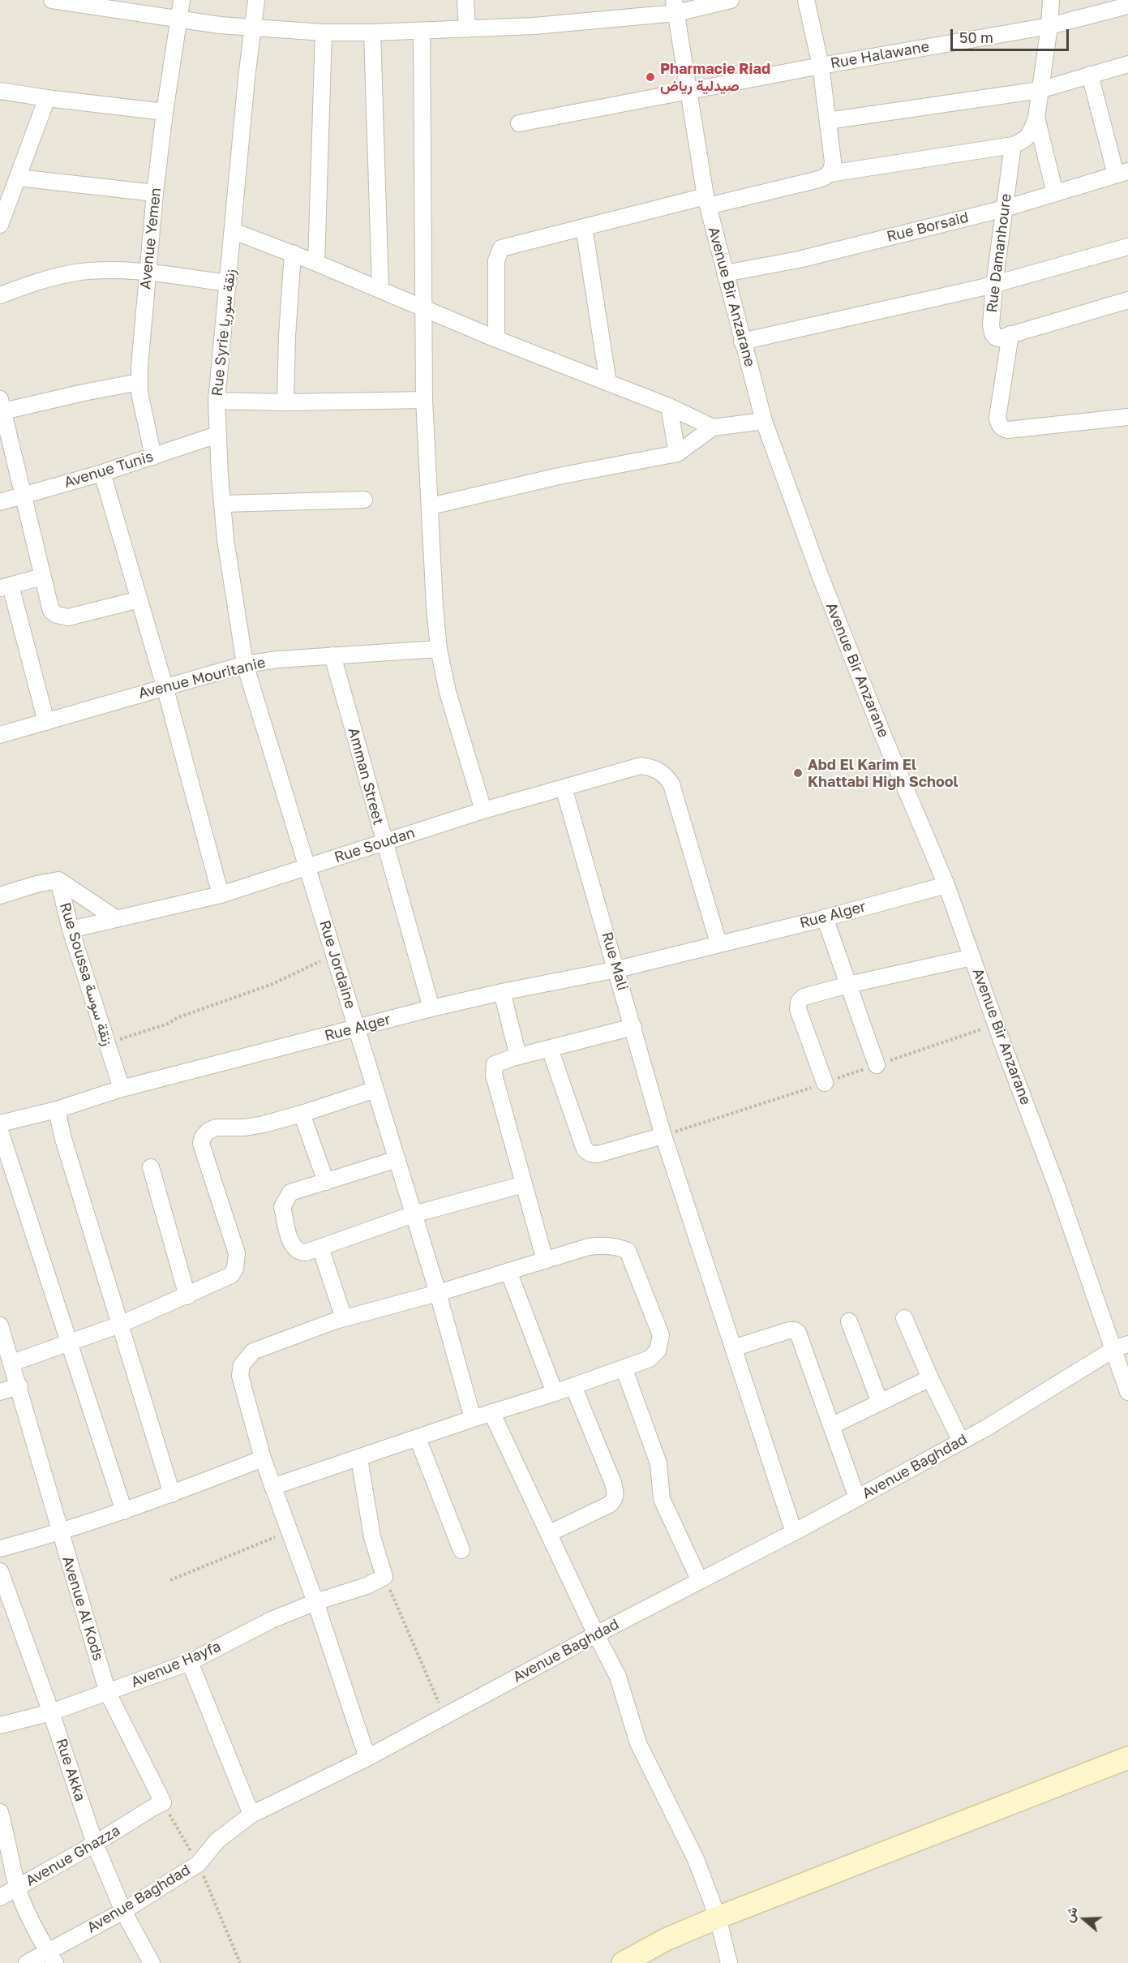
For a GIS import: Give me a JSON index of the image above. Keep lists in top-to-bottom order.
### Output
{
  "streets": {
    "street": [
      "Rue Halawane",
      "Rue Borsaid",
      "Avenue Yemen",
      "Rue Damanhoure",
      "Avenue Bir Anzarane",
      "Rue Syrie زنقة سوريا",
      "Avenue Tunis",
      "Avenue Mouritanie",
      "Amman Street",
      "Rue Soudan",
      "Rue Alger",
      "Rue Mali",
      "Rue Jordaine",
      "Rue Soussa زنقة سوسة",
      "Avenue Baghdad",
      "Avenue Al Kods",
      "Avenue Hayfa",
      "Rue Akka",
      "Avenue Ghazza"
    ]
  },
  "crossings": [
    ["Rue Halawane", "Avenue Bir Anzarane"],
    ["Rue Borsaid", "Rue Damanhoure"],
    ["Rue Borsaid", "Avenue Bir Anzarane"],
    ["Avenue Yemen", "Avenue Tunis"],
    ["Avenue Bir Anzarane", "Rue Alger"],
    ["Avenue Bir Anzarane", "Avenue Baghdad"],
    ["Rue Syrie زنقة سوريا", "Avenue Tunis"],
    ["Rue Syrie زنقة سوريا", "Avenue Mouritanie"],
    ["Rue Syrie زنقة سوريا", "Rue Jordaine"],
    ["Avenue Mouritanie", "Amman Street"],
    ["Avenue Mouritanie", "Rue Jordaine"],
    ["Amman Street", "Rue Soudan"],
    ["Amman Street", "Rue Alger"],
    ["Rue Soudan", "Rue Alger"],
    ["Rue Soudan", "Rue Mali"],
    ["Rue Soudan", "Rue Jordaine"],
    ["Rue Soudan", "Rue Soussa زنقة سوسة"],
    ["Rue Alger", "Rue Mali"],
    ["Rue Alger", "Rue Jordaine"],
    ["Rue Alger", "Rue Soussa زنقة سوسة"],
    ["Rue Mali", "Avenue Baghdad"],
    ["Avenue Baghdad", "Rue Akka"],
    ["Avenue Al Kods", "Avenue Hayfa"],
    ["Avenue Al Kods", "Avenue Ghazza"],
    ["Avenue Hayfa", "Rue Akka"],
    ["Rue Akka", "Avenue Ghazza"]
  ],
  "places": ["Pharmacie Riad صيدلية رياض", "Abd El Karim El Khattabi High School"],
  "scale_bar": "50 m",
  "north": "left"
}
